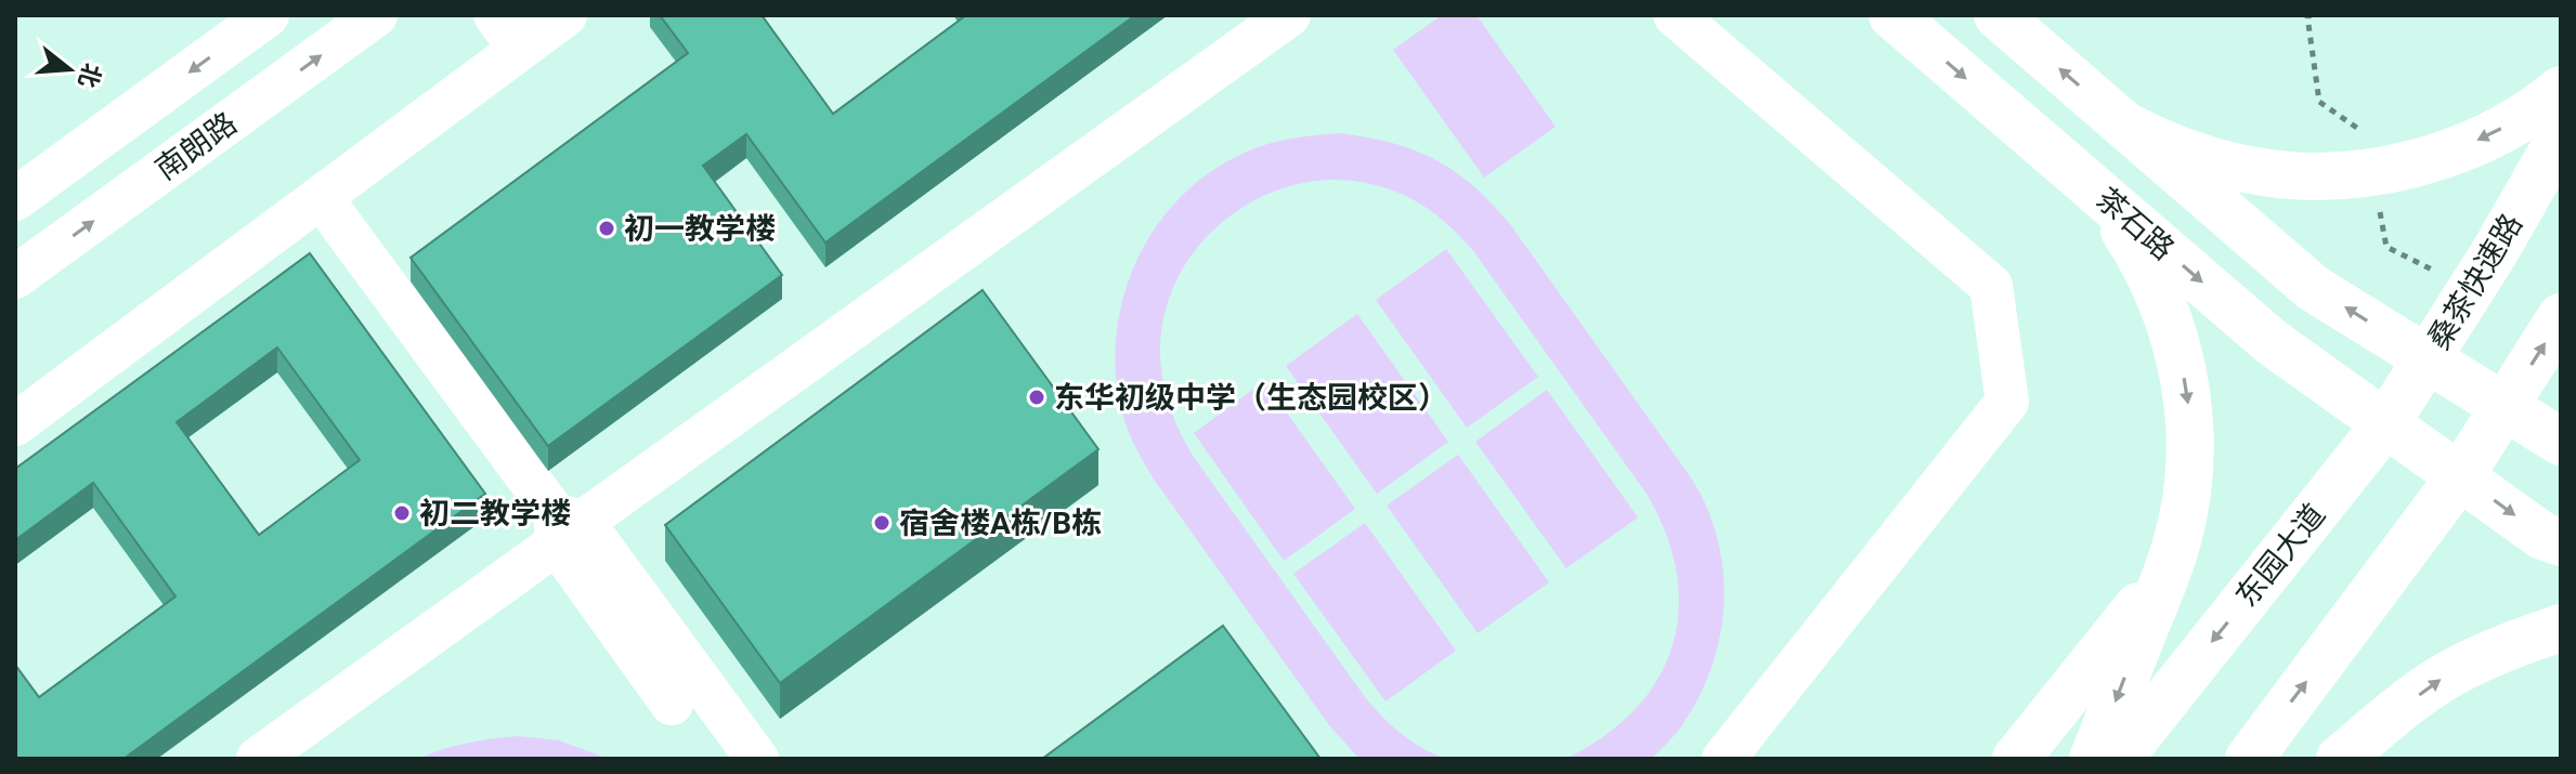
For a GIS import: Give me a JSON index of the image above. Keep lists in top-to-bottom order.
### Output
{
  "streets": {
    "main road": ["茶石路", "桑茶快速路", "东园大道"],
    "street": ["南朗路"]
  },
  "crossings": [
    ["茶石路", "桑茶快速路"],
    ["茶石路", "东园大道"],
    ["桑茶快速路", "东园大道"]
  ],
  "places": [
    "初一教学楼",
    "东华初级中学（生态园校区）",
    "初二教学楼",
    "宿舍楼A栋/B栋"
  ],
  "north": "right"
}
